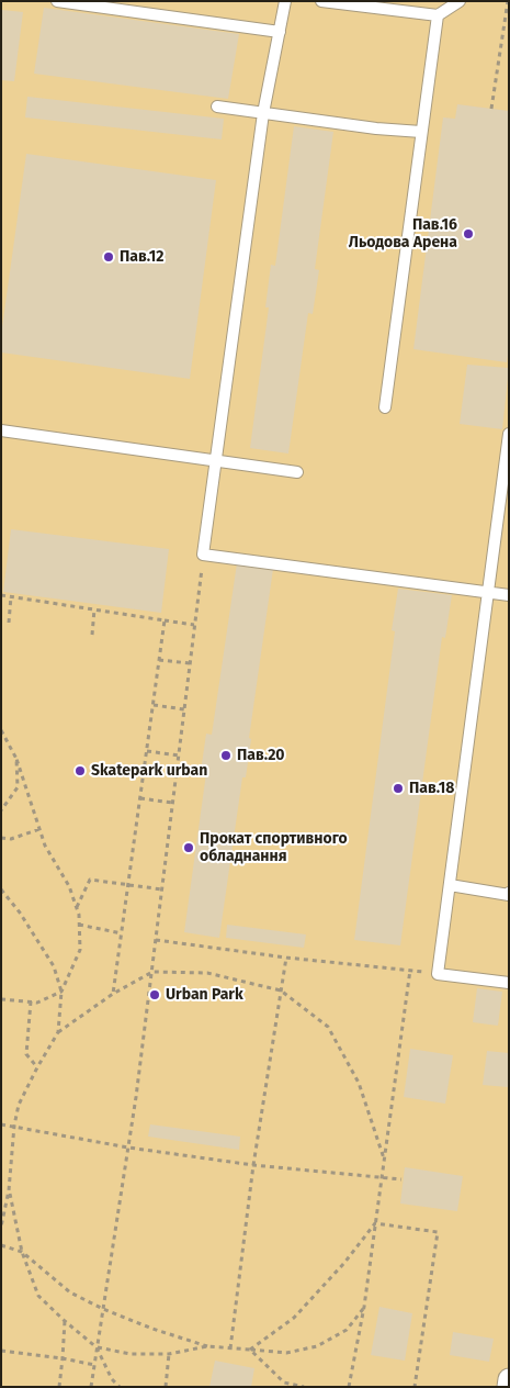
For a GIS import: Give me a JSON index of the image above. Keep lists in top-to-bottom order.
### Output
{
  "places": [
    "Пав.16 Льодова Арена",
    "Пав.12",
    "Пав.20",
    "Skatepark urban",
    "Пав.18",
    "Прокат спортивного обладнання",
    "Urban Park"
  ]
}
